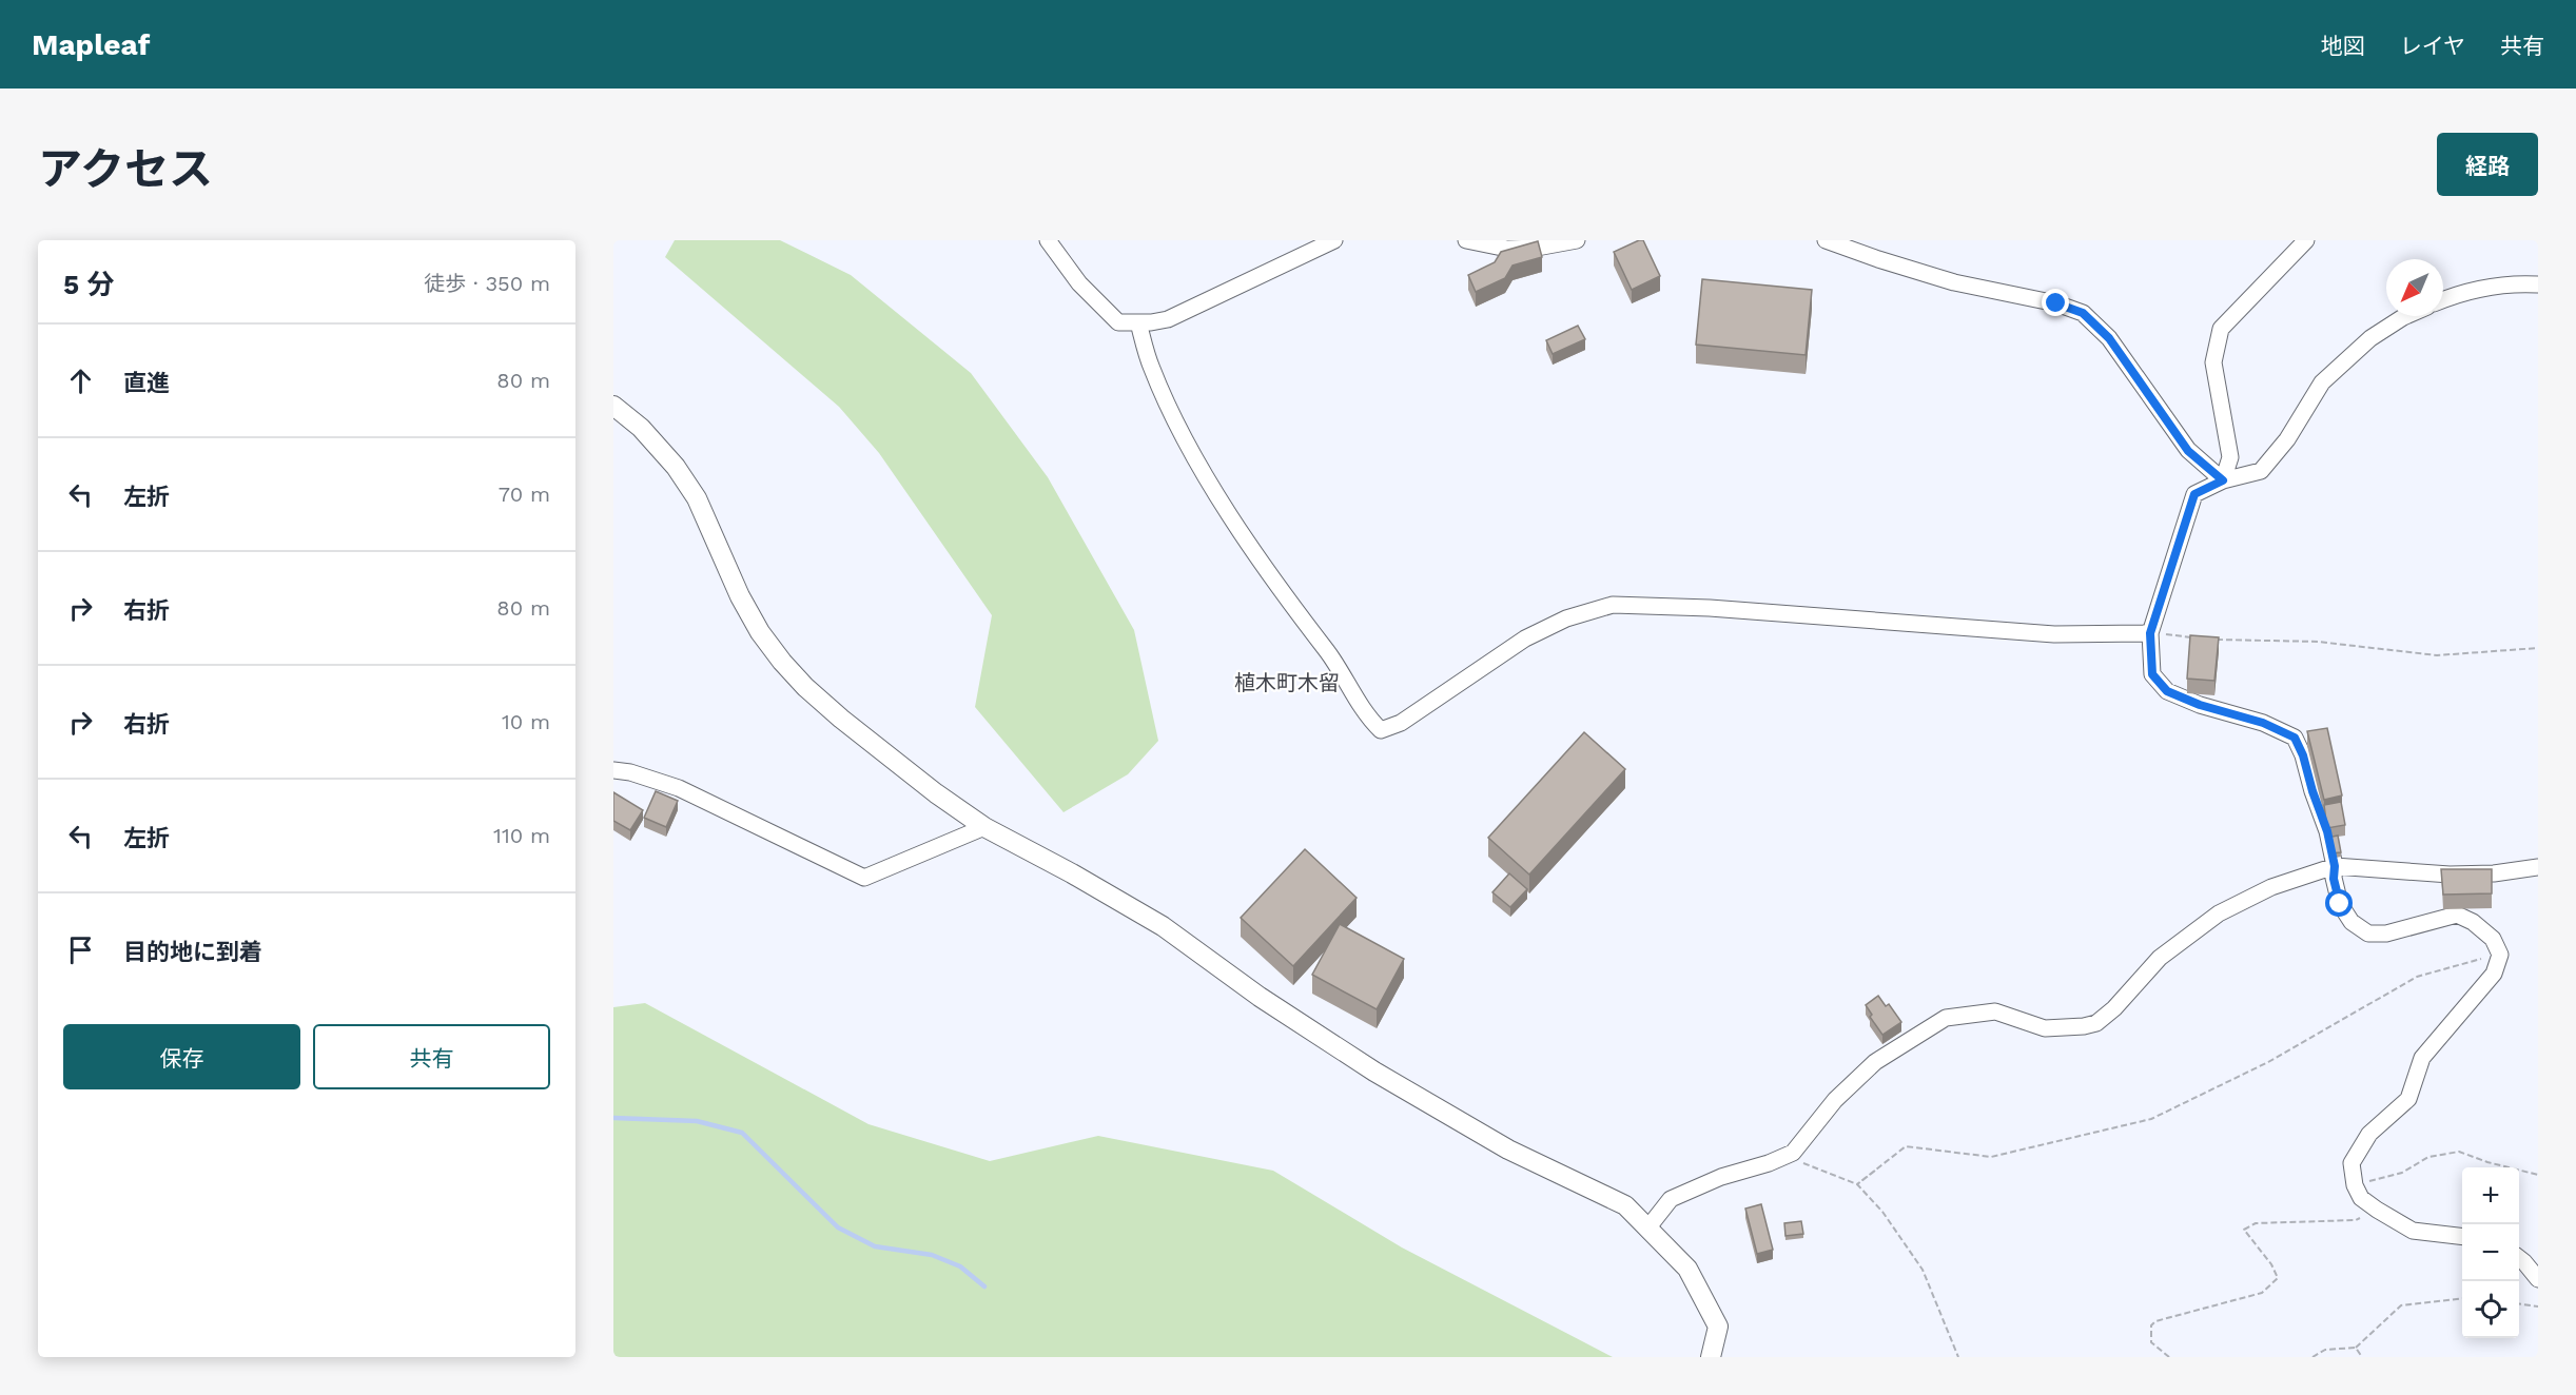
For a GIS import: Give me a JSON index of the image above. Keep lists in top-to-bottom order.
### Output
{
  "districts": ["植木町木留"],
  "north": "bottom left",
  "page": {
    "header": "Mapleaf",
    "nav": ["地図", "レイヤ", "共有"],
    "title": "アクセス",
    "buttons": [
      "経路",
      ["保存", "共有"]
    ],
    "heading": ["5 分", "徒歩 · 350 m"],
    "list": [
      ["直進", "80 m"],
      ["左折", "70 m"],
      ["右折", "80 m"],
      ["右折", "10 m"],
      ["左折", "110 m"],
      "目的地に到着"
    ],
    "map_buttons": ["+", "−"]
  }
}
